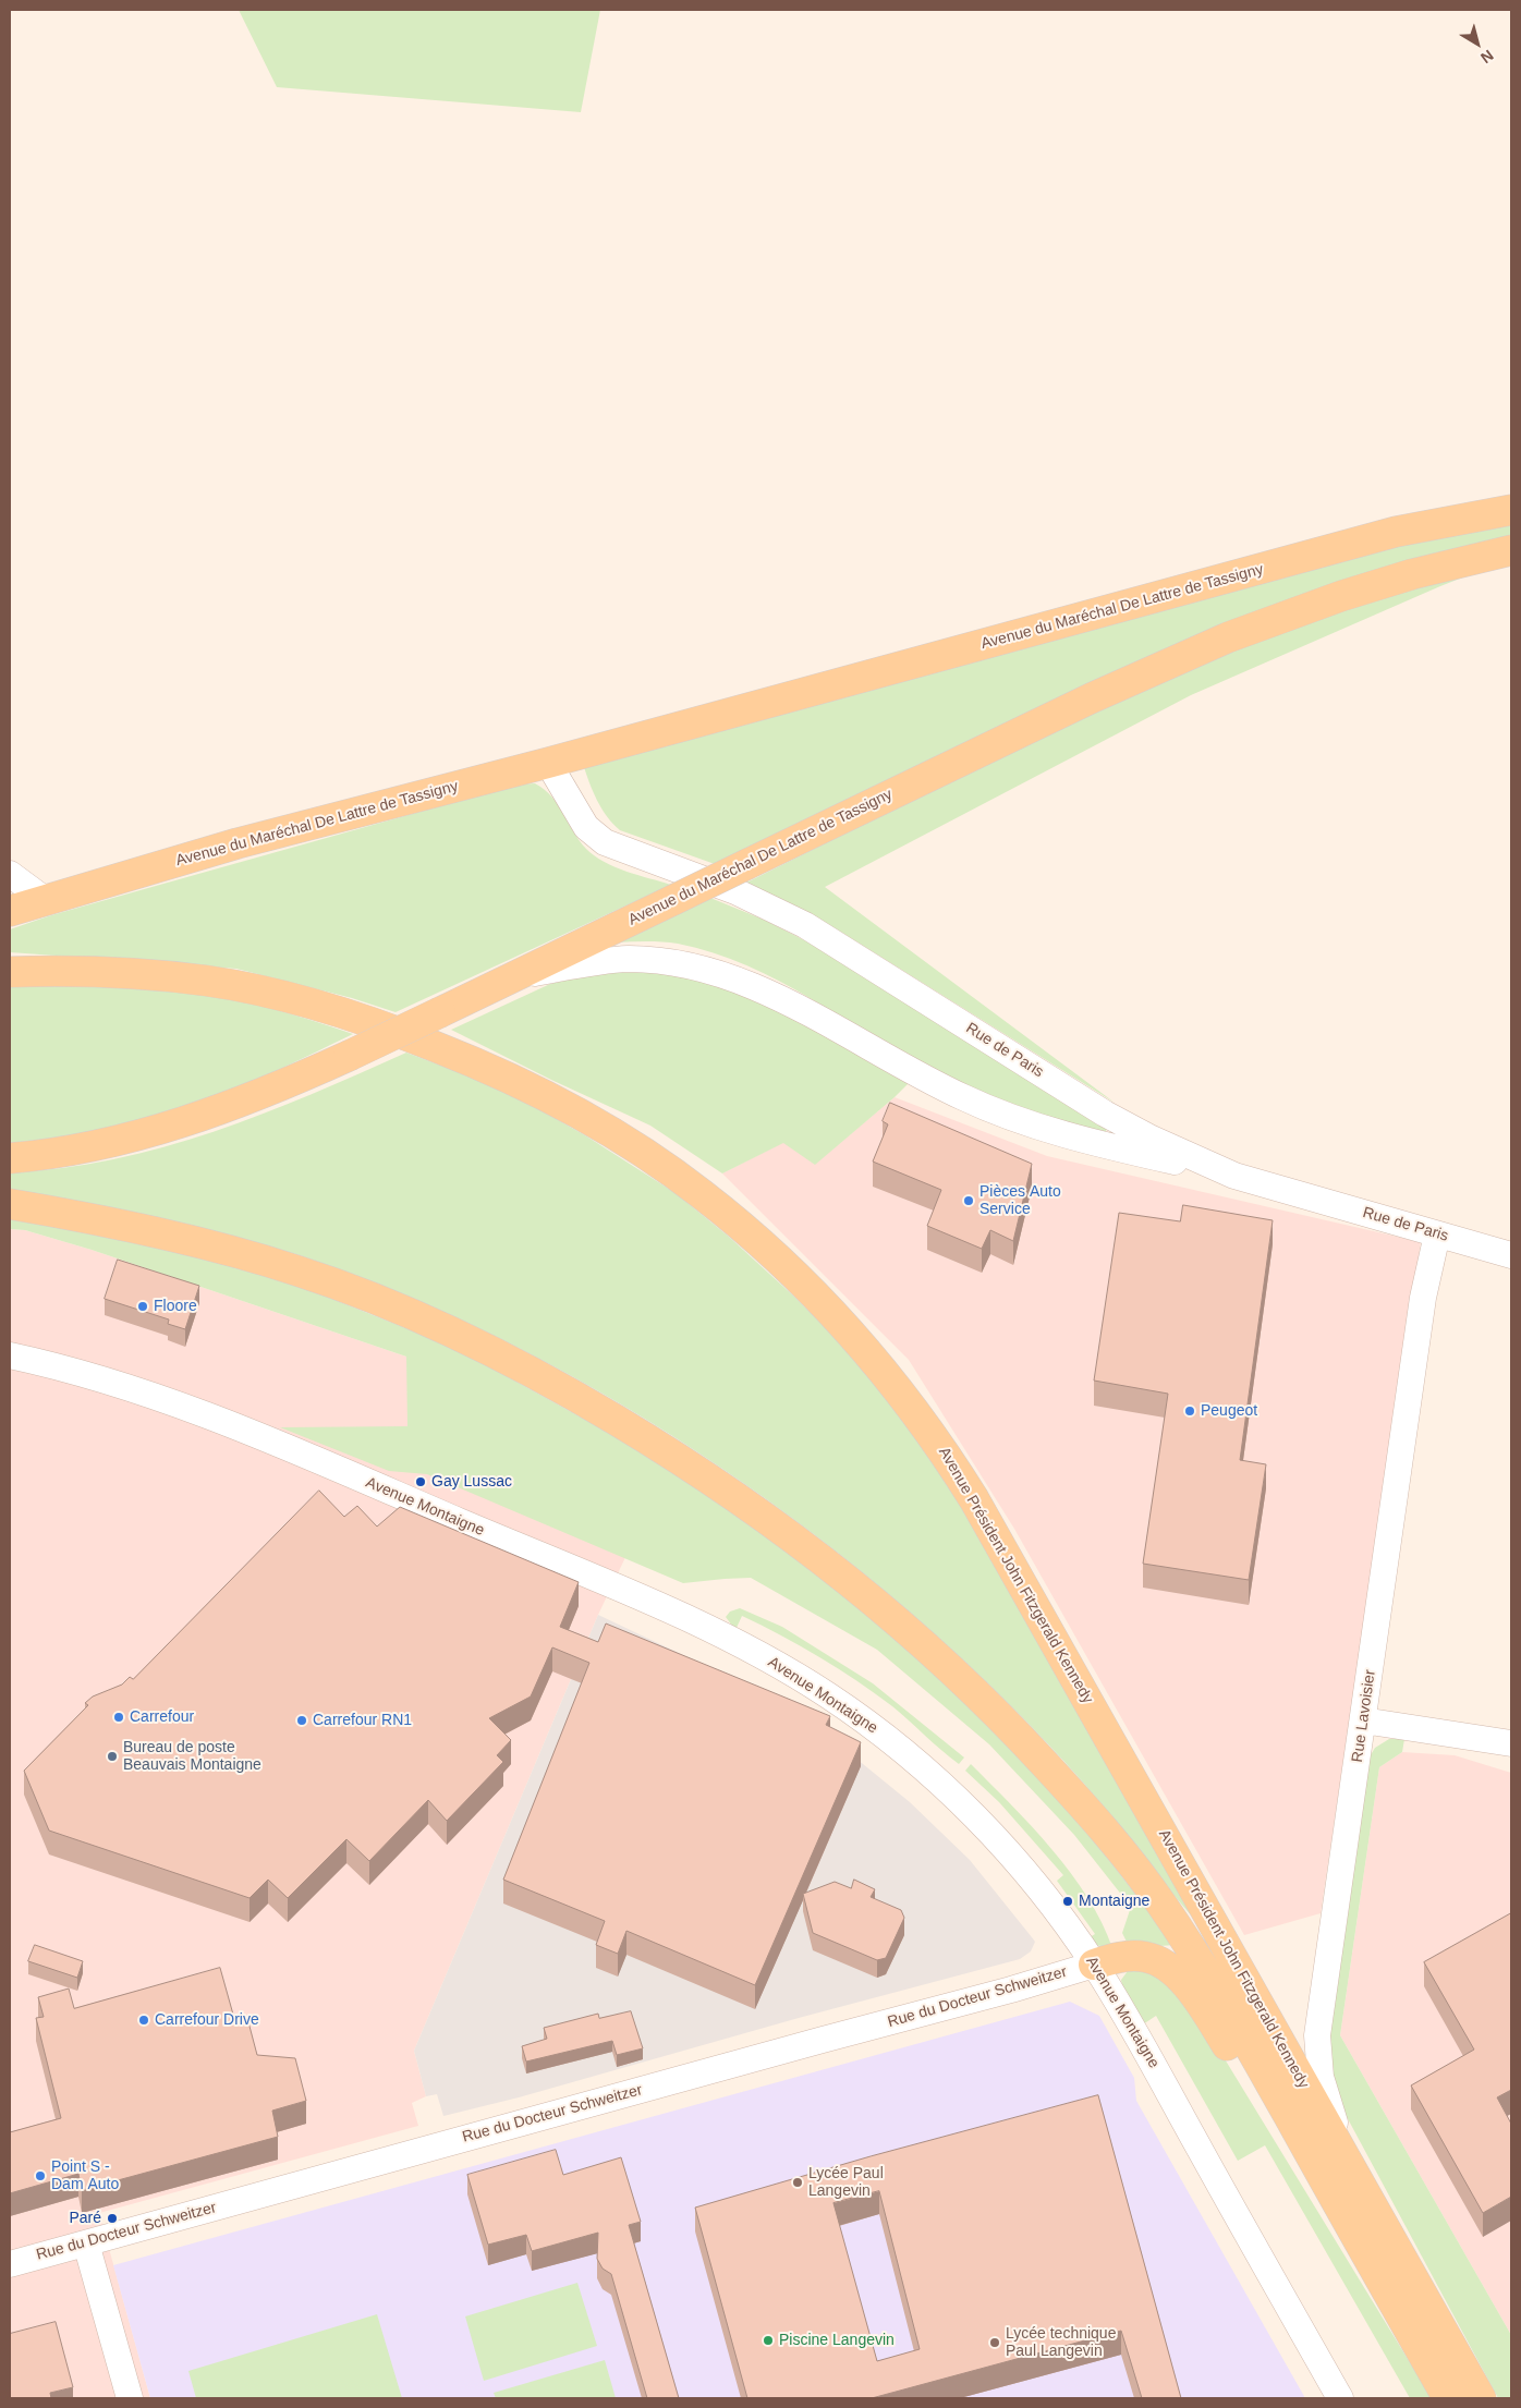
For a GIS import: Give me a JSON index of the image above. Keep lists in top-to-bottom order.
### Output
{
  "streets": {
    "main road": ["Avenue du Maréchal De Lattre de Tassigny", "Avenue Président John Fitzgerald Kennedy"],
    "street": [
      "Rue de Paris",
      "Avenue Montaigne",
      "Rue Lavoisier",
      "Rue du Docteur Schweitzer"
    ]
  },
  "crossings": [
    ["Avenue du Maréchal De Lattre de Tassigny", "Rue de Paris"],
    ["Rue de Paris", "Rue Lavoisier"],
    ["Avenue Montaigne", "Rue du Docteur Schweitzer"],
    ["Avenue Président John Fitzgerald Kennedy", "Rue Lavoisier"]
  ],
  "places": [
    "Pièces Auto Service",
    "Floore",
    "Peugeot",
    "Gay Lussac",
    "Carrefour",
    "Carrefour RN1",
    "Bureau de poste Beauvais Montaigne",
    "Montaigne",
    "Carrefour Drive",
    "Point S - Dam Auto",
    "Lycée Paul Langevin",
    "Paré",
    "Piscine Langevin",
    "Lycée technique Paul Langevin"
  ],
  "north": "bottom right"
}
